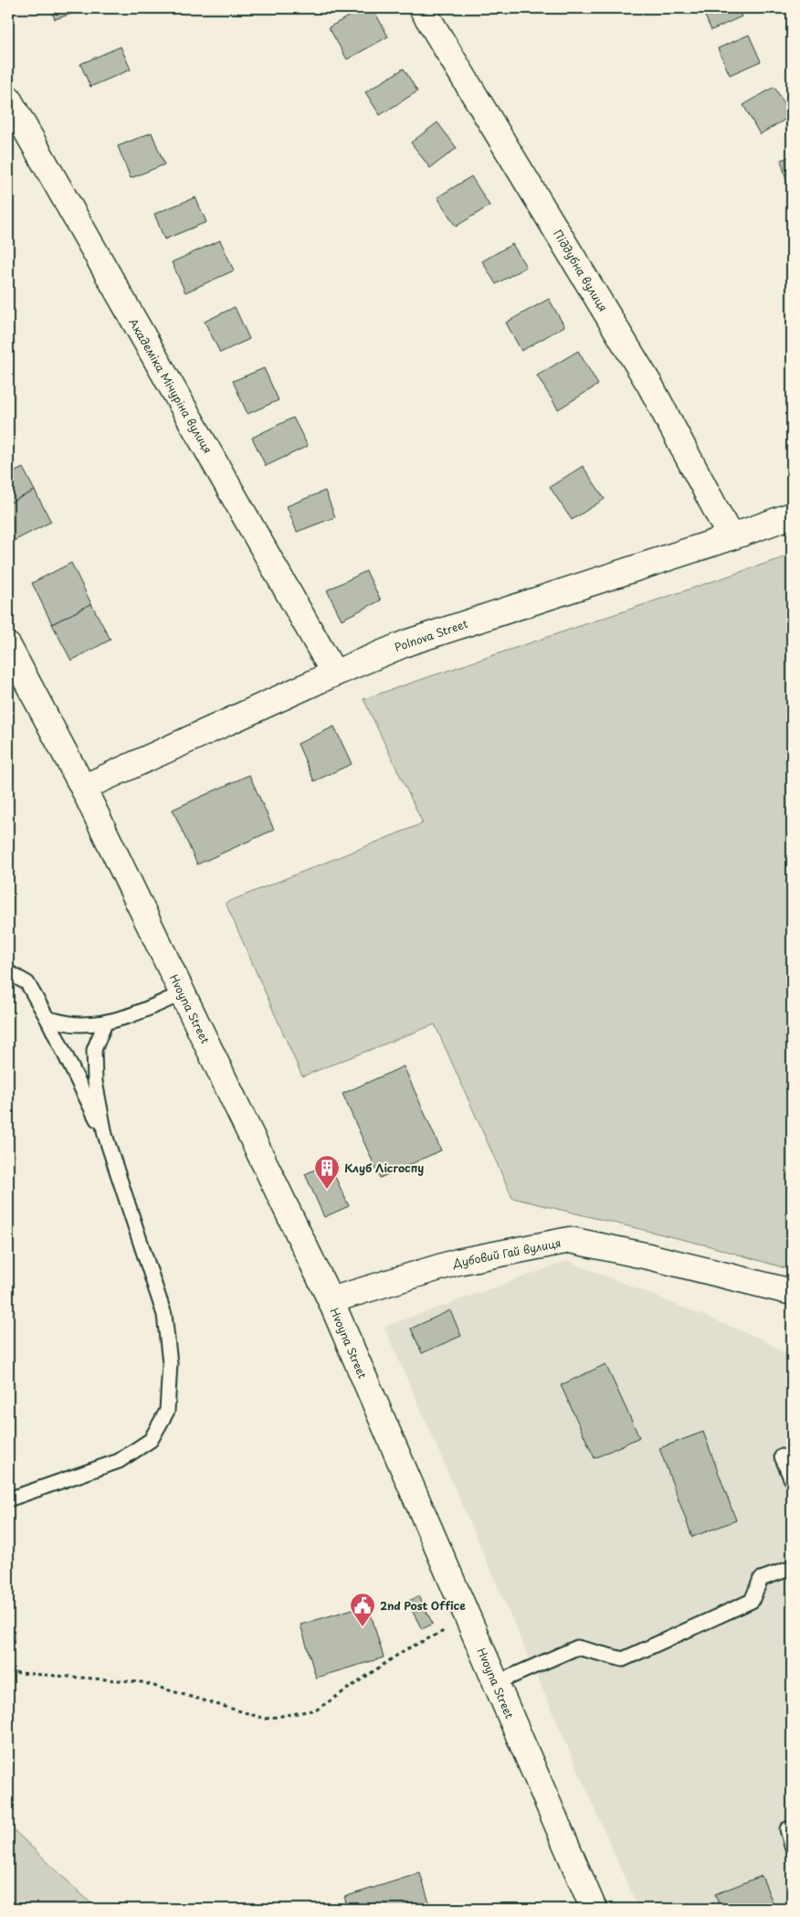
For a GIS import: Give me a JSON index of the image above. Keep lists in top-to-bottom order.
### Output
{
  "streets": {
    "street": [
      "Піддубна вулиця",
      "Академіка Мічуріна вулиця",
      "Polnova Street",
      "Hvoyna Street",
      "Дубовий Гай вулиця"
    ]
  },
  "crossings": [
    ["Піддубна вулиця", "Polnova Street"],
    ["Академіка Мічуріна вулиця", "Polnova Street"],
    ["Polnova Street", "Hvoyna Street"],
    ["Hvoyna Street", "Дубовий Гай вулиця"]
  ],
  "places": {
    "building": ["Клуб Лісгоспу"],
    "public building": ["2nd Post Office"]
  }
}
